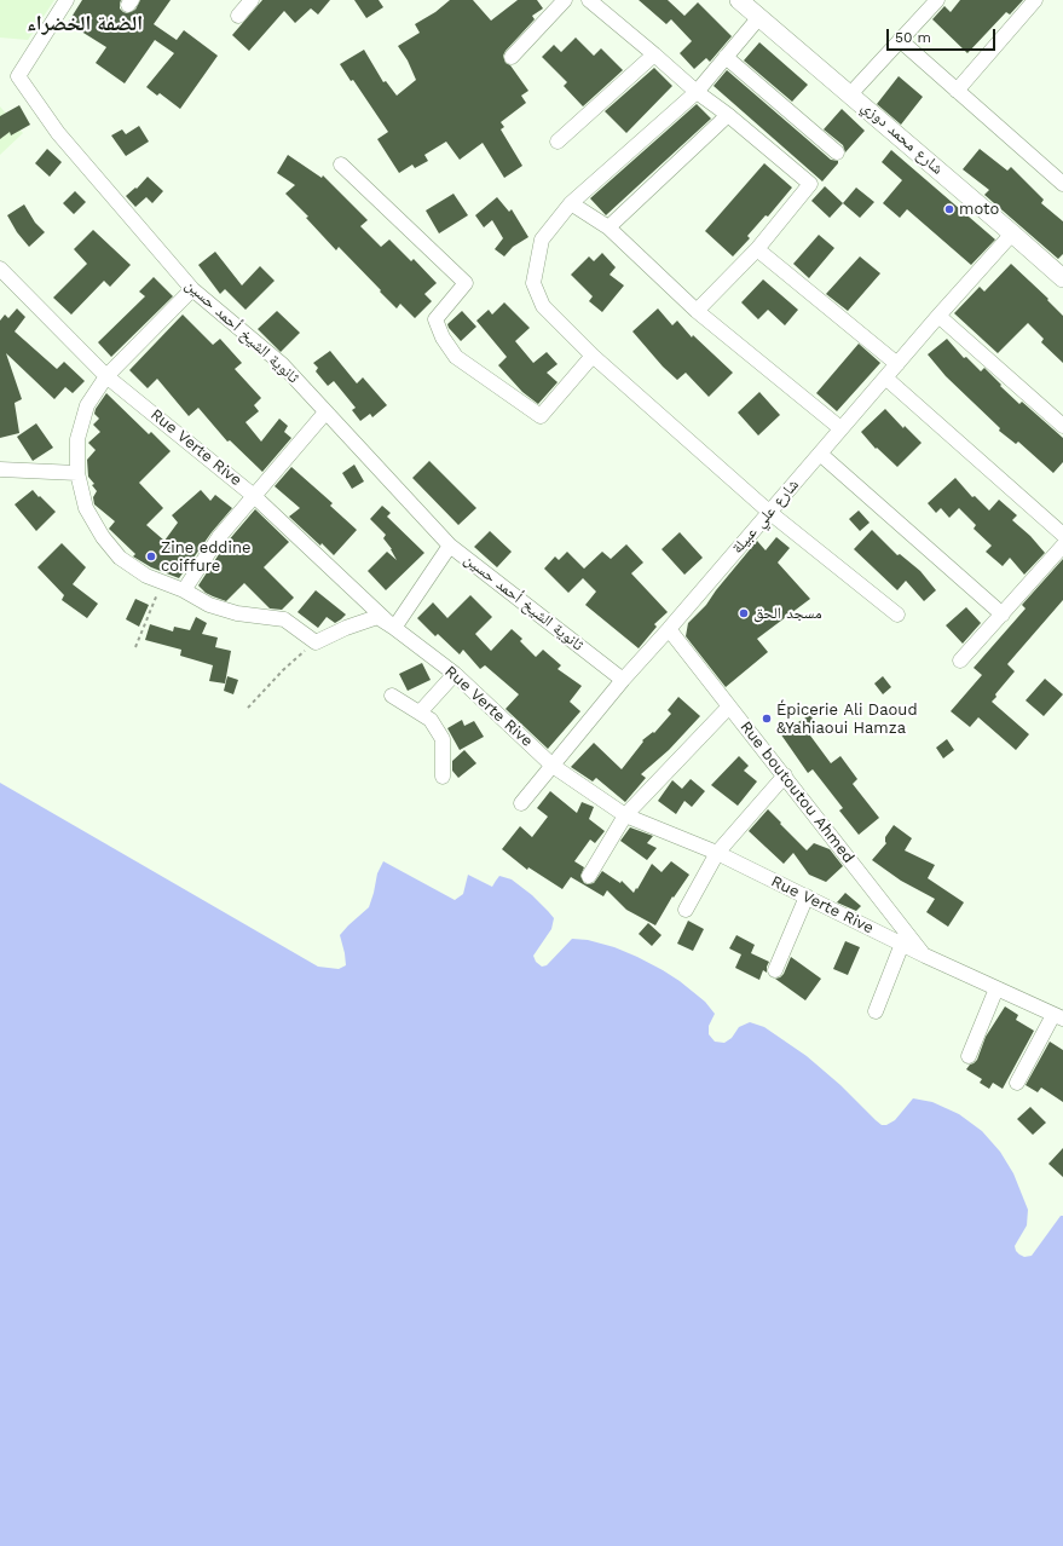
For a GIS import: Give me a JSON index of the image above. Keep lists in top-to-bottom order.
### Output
{
  "streets": {
    "street": [
      "شارع محمد دوزي",
      "ثانوية الشيخ أحمد حسين",
      "Rue Verte Rive",
      "شارع علي عبيلة",
      "Rue boutoutou Ahmed"
    ]
  },
  "crossings": [
    ["شارع محمد دوزي", "شارع علي عبيلة"],
    ["ثانوية الشيخ أحمد حسين", "شارع علي عبيلة"],
    ["Rue Verte Rive", "شارع علي عبيلة"],
    ["Rue Verte Rive", "Rue boutoutou Ahmed"],
    ["شارع علي عبيلة", "Rue boutoutou Ahmed"]
  ],
  "districts": ["الضفة الخضراء"],
  "places": [
    "moto",
    "Zine eddine coiffure",
    "مسجد الحق",
    "Épicerie Ali Daoud &Yahiaoui Hamza"
  ],
  "scale_bar": "50 m"
}
